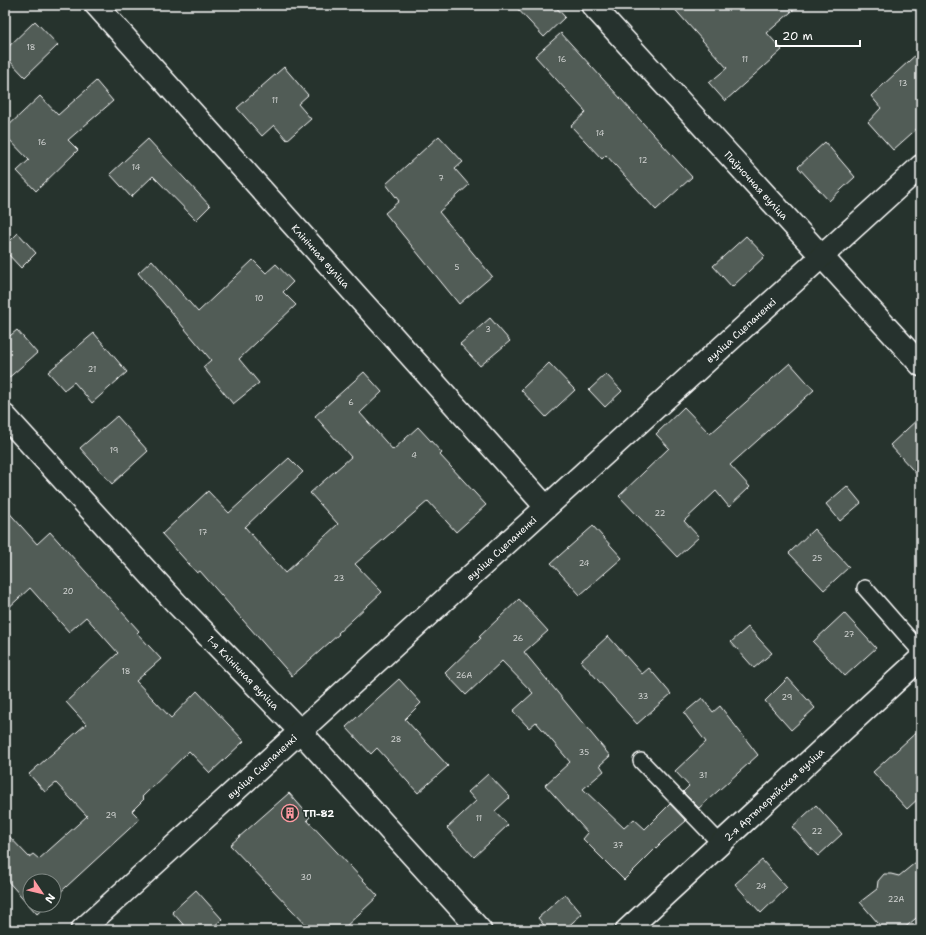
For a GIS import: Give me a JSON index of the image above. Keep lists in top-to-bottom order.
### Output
{
  "streets": {
    "street": [
      "Паўночная вуліца",
      "Клінічная вуліца",
      "вуліца Сцепаненкі",
      "1-я Клінічная вуліца",
      "2-я Артылерыйская вуліца"
    ]
  },
  "crossings": [
    ["Паўночная вуліца", "вуліца Сцепаненкі"],
    ["Клінічная вуліца", "вуліца Сцепаненкі"],
    ["вуліца Сцепаненкі", "1-я Клінічная вуліца"]
  ],
  "places": {
    "building": ["ТП-82"]
  },
  "house_numbers": [
    "18",
    "16",
    "11",
    "13",
    "11",
    "14",
    "16",
    "12",
    "14",
    "7",
    "5",
    "10",
    "3",
    "21",
    "6",
    "19",
    "4",
    "22",
    "17",
    "25",
    "24",
    "23",
    "20",
    "27",
    "26",
    "18",
    "26А",
    "33",
    "29",
    "28",
    "35",
    "31",
    "29",
    "11",
    "22",
    "37",
    "30",
    "24",
    "22А"
  ],
  "scale_bar": "20 m",
  "north": "bottom right"
}
